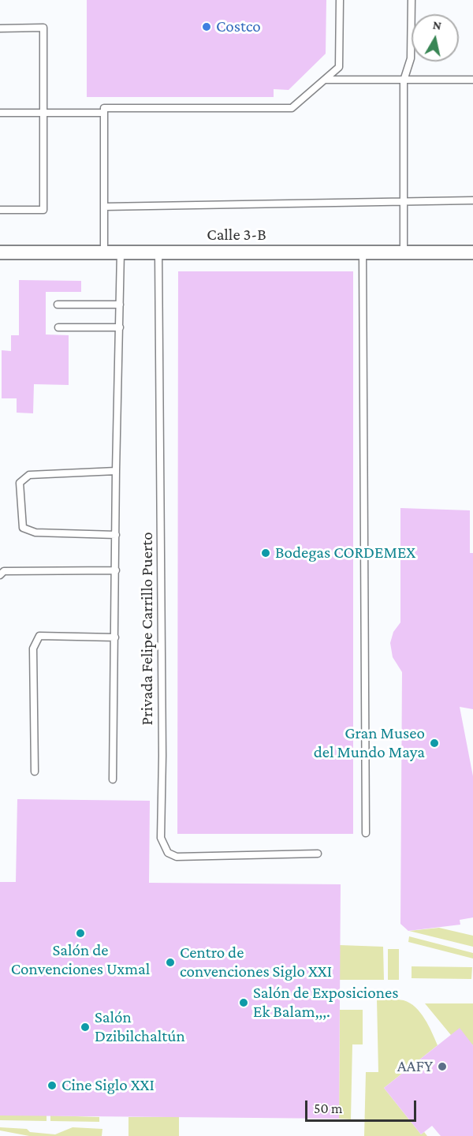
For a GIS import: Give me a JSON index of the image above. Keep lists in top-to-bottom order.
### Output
{
  "streets": {
    "street": ["Calle 3-B"],
    "lane": ["Privada Felipe Carrillo Puerto"]
  },
  "crossings": [
    ["Calle 3-B", "Privada Felipe Carrillo Puerto"]
  ],
  "places": [
    "Costco",
    "Bodegas CORDEMEX",
    "Gran Museo del Mundo Maya",
    "Salón de Convenciones Uxmal",
    "Centro de convenciones Siglo XXI",
    "Salón de Exposiciones Ek Balam,,,.",
    "Salón Dzibilchaltún",
    "AAFY",
    "Cine Siglo XXI"
  ],
  "scale_bar": "50 m",
  "north": "top"
}
